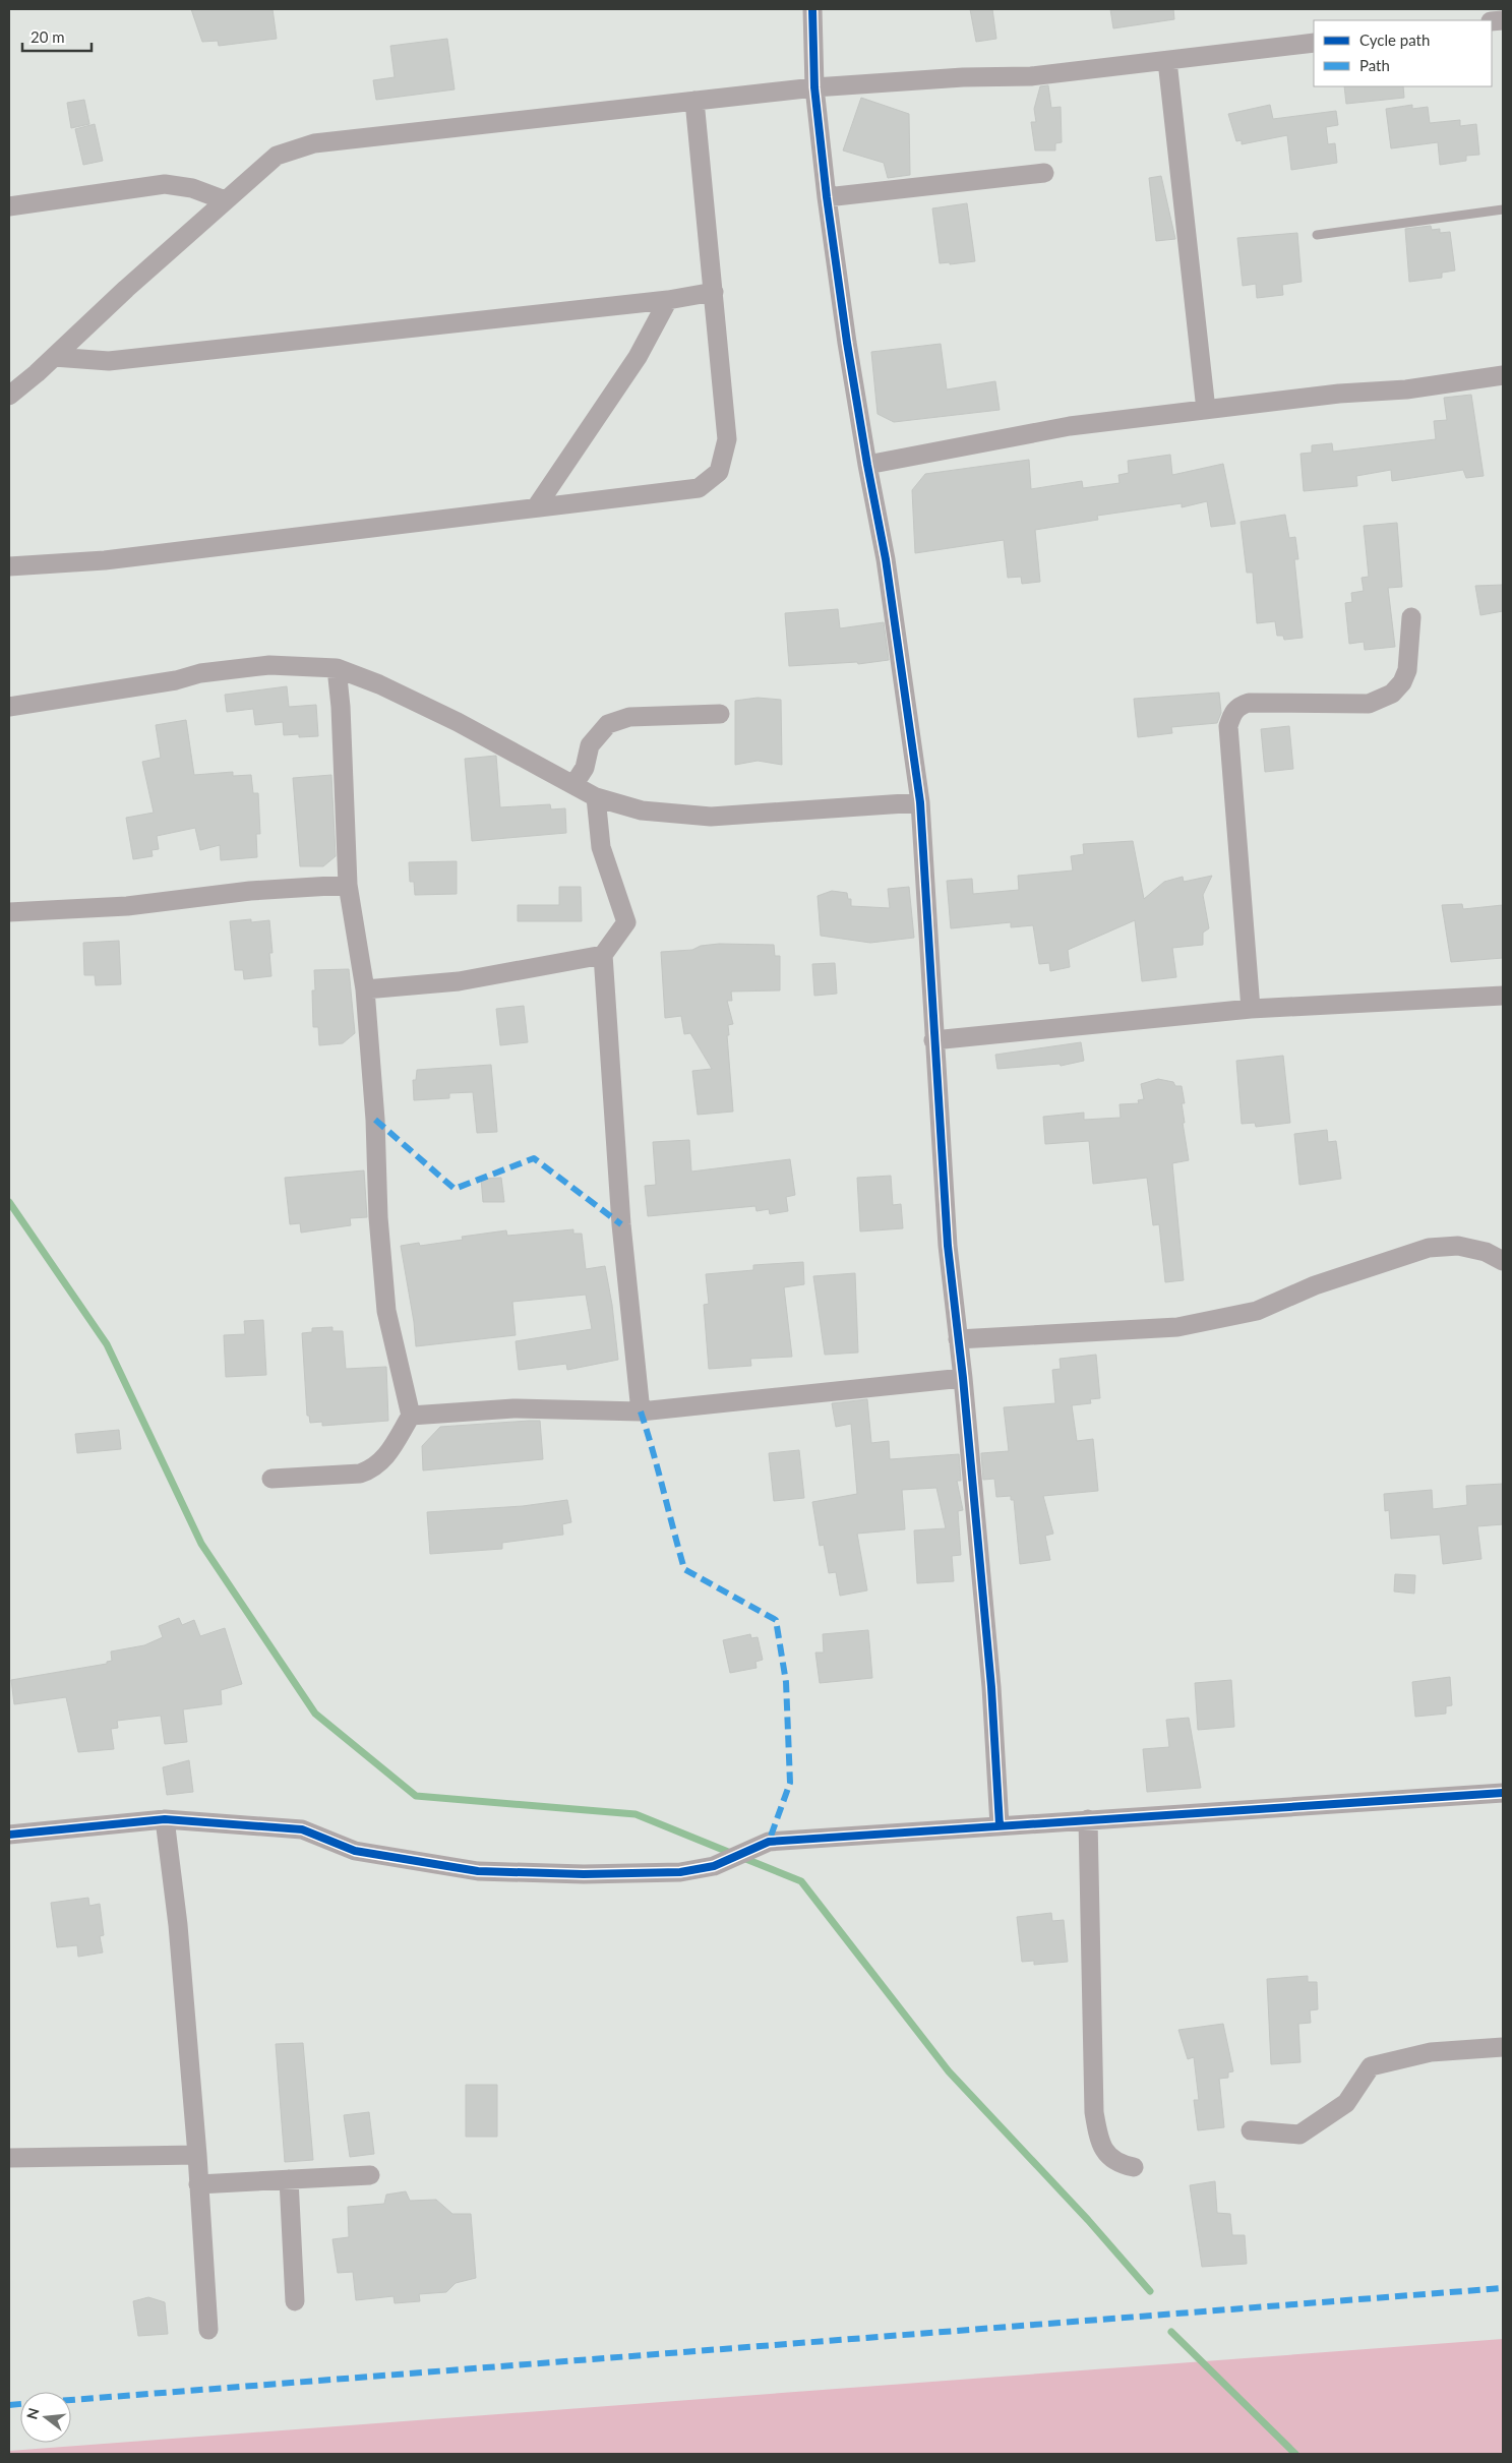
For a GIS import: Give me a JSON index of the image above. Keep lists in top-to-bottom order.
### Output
{
  "legend": ["Cycle path", "Path"],
  "scale_bar": "20 m",
  "north": "left"
}
